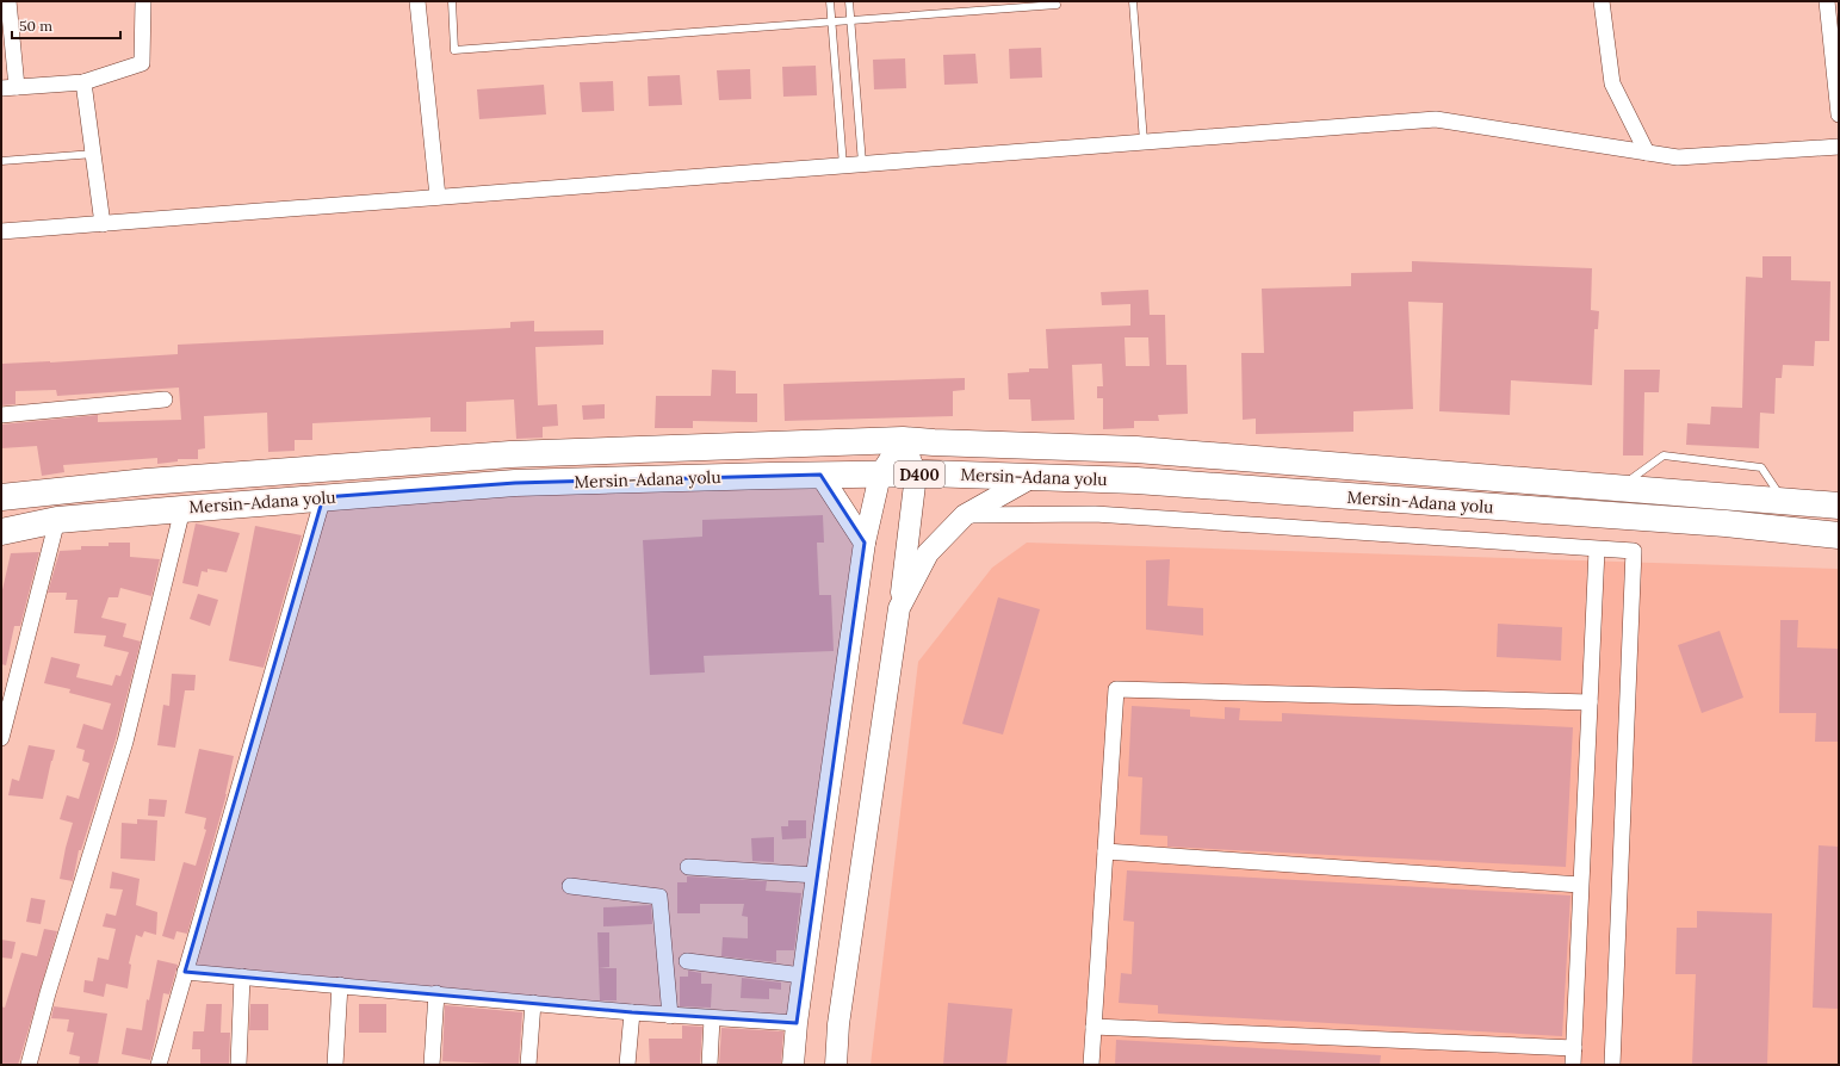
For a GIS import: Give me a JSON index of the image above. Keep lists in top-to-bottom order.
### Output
{
  "streets": {
    "highway": ["D400", "Mersin-Adana yolu"]
  },
  "scale_bar": "50 m"
}
